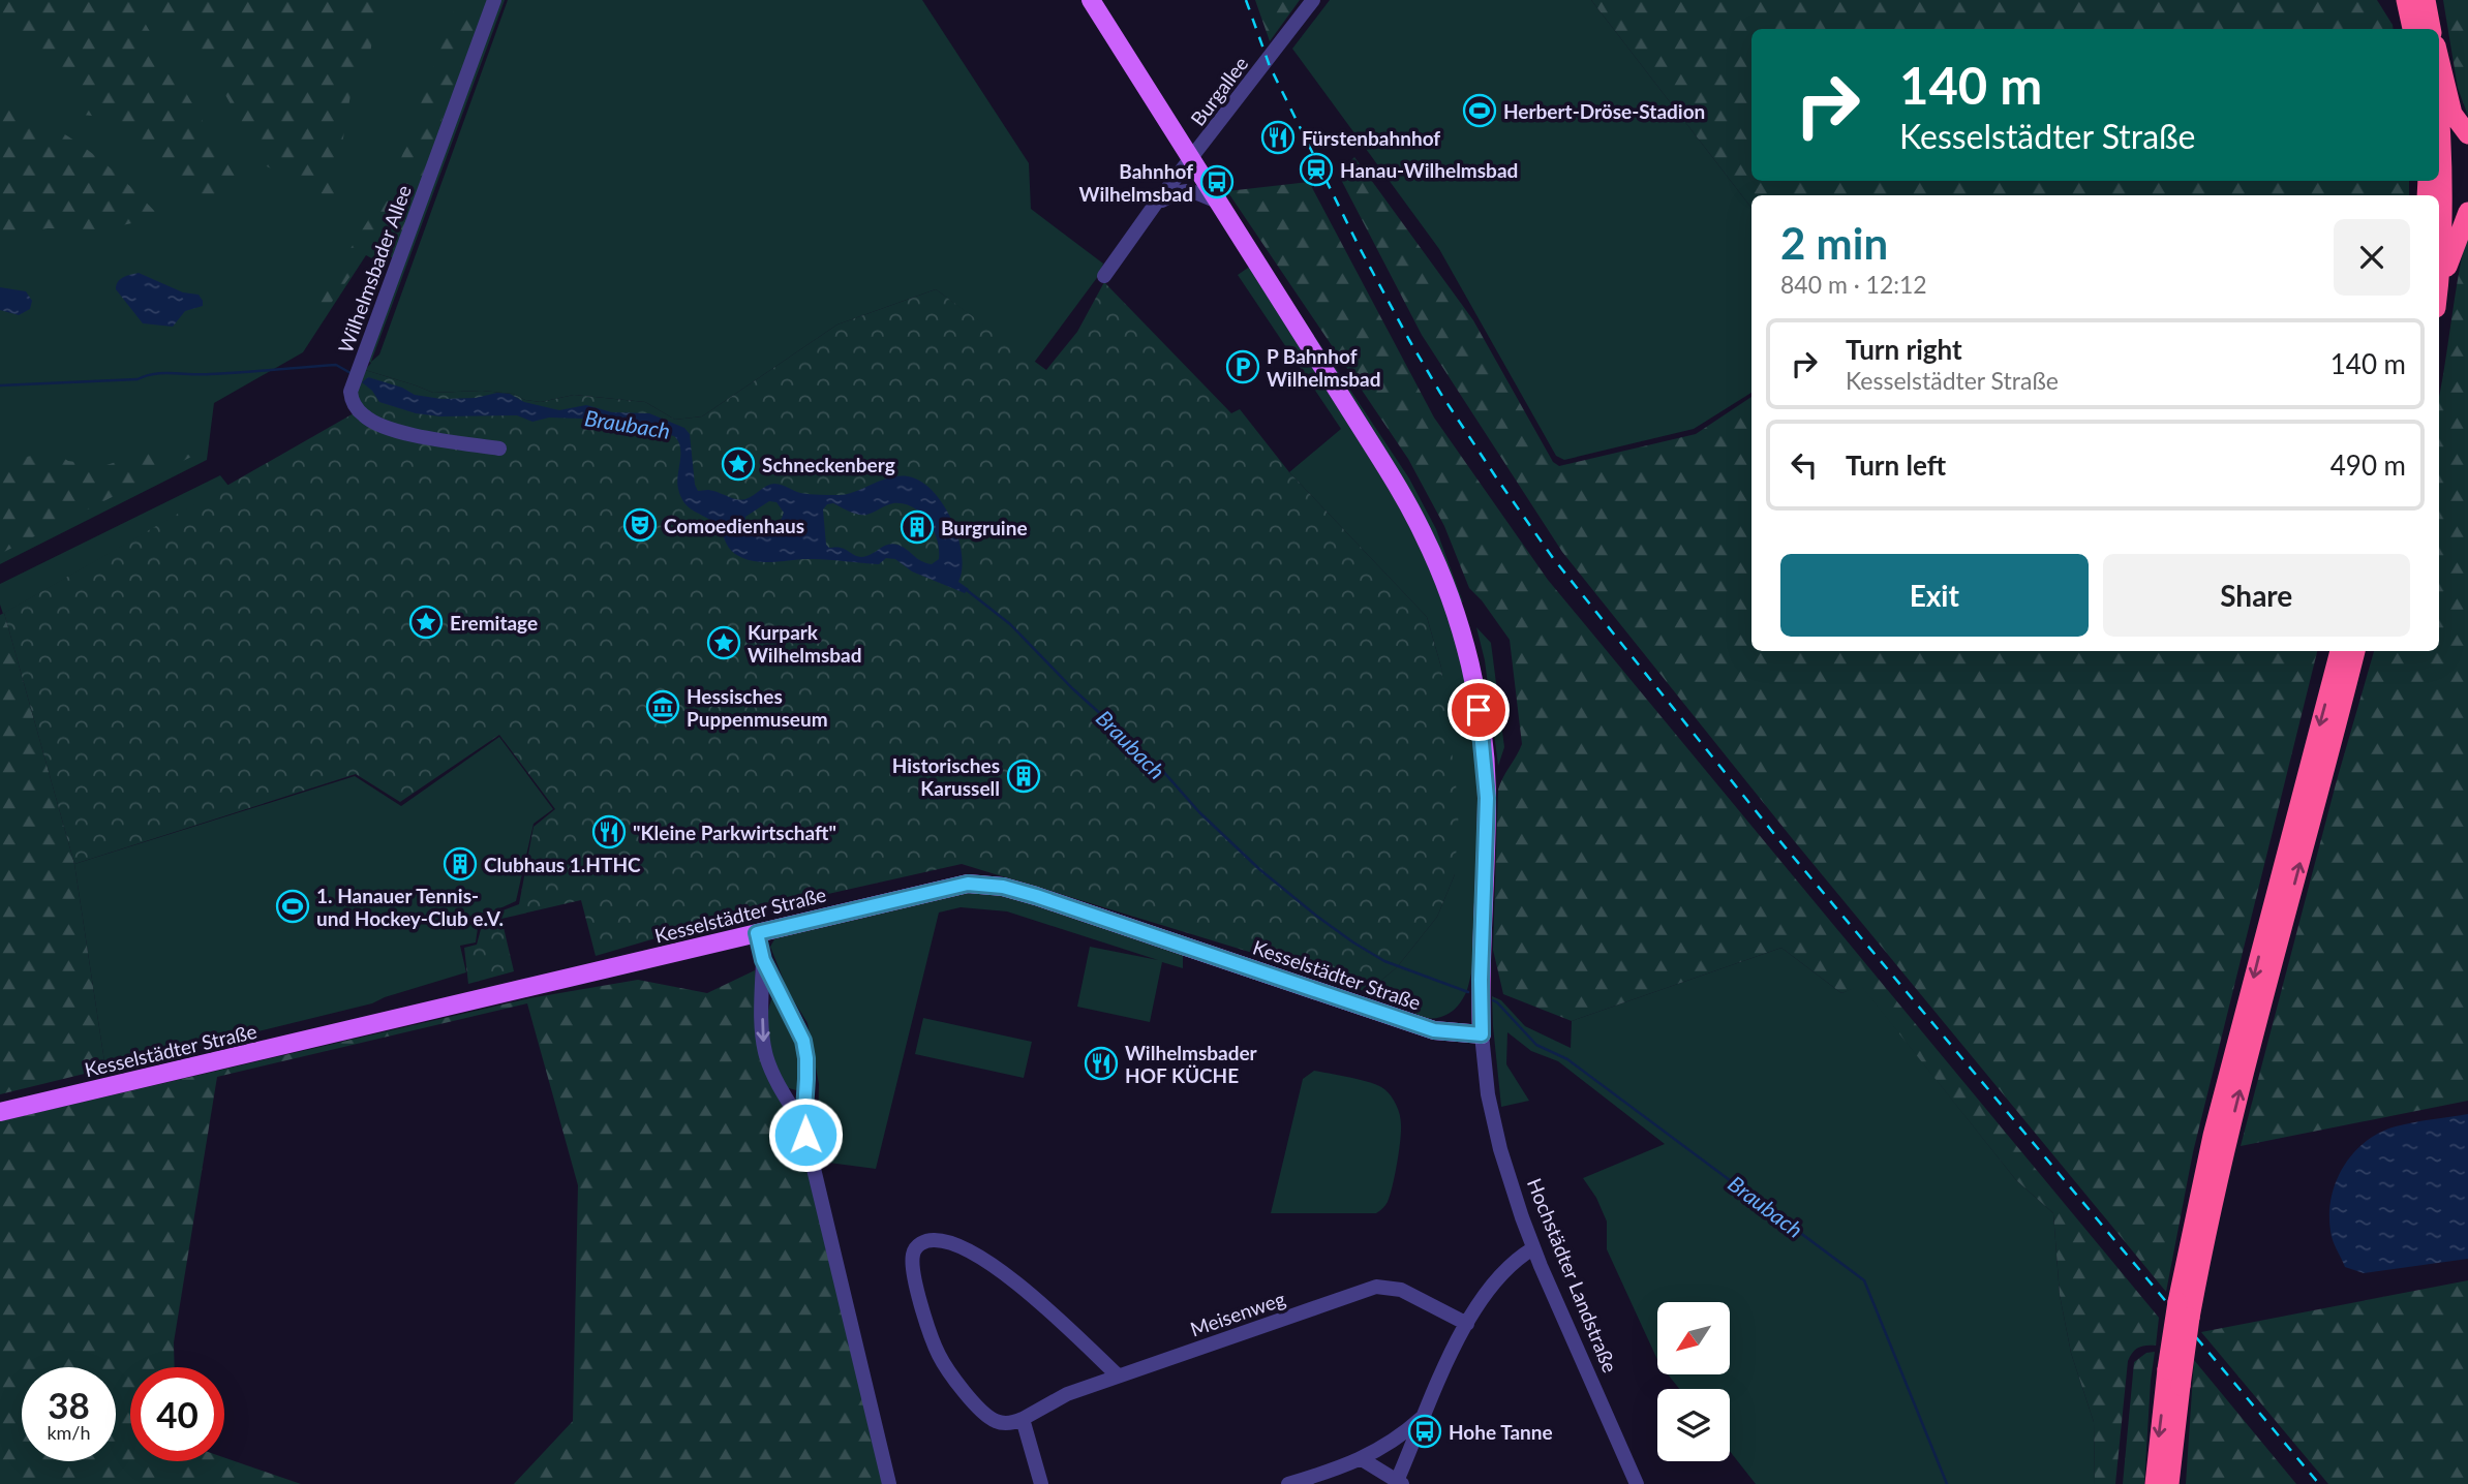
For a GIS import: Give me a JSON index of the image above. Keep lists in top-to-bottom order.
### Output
{
  "streets": {
    "main road": ["Kesselstädter Straße"],
    "street": [
      "Burgallee",
      "Wilhelmsbader Allee",
      "Hochstädter Landstraße",
      "Meisenweg"
    ]
  },
  "crossings": [
    ["Kesselstädter Straße", "Hochstädter Landstraße"]
  ],
  "water": ["Braubach"],
  "places": {
    "sports": ["Herbert-Dröse-Stadion", "1. Hanauer Tennis- und Hockey-Club e.V."],
    "restaurant": ["Fürstenbahnhof", "\"Kleine Parkwirtschaft\"", "Wilhelmsbader HOF KÜCHE"],
    "station": ["Hanau-Wilhelmsbad"],
    "bus stop": ["Bahnhof Wilhelmsbad", "Hohe Tanne"],
    "parking": ["P Bahnhof Wilhelmsbad"],
    "place": ["Schneckenberg", "Eremitage", "Kurpark Wilhelmsbad"],
    "theatre": ["Comoedienhaus"],
    "building": ["Burgruine", "Historisches Karussell", "Clubhaus 1.HTHC"],
    "museum": ["Hessisches Puppenmuseum"]
  },
  "north": "bottom left",
  "page": {
    "turn": ["140 m", "Kesselstädter Straße"],
    "heading": ["2 min", "840 m · 12:12"],
    "list": [
      {
        "name": "Turn right",
        "note": "Kesselstädter Straße",
        "value": "140 m"
      },
      {
        "name": "Turn left",
        "value": "490 m"
      }
    ],
    "buttons": ["Exit", "Share"],
    "speed": "38 km/h",
    "limit": "40"
  }
}
